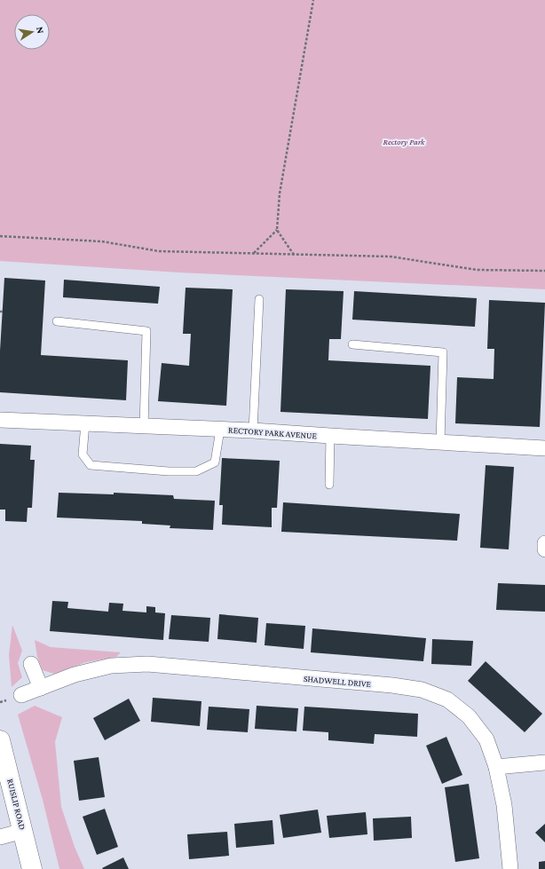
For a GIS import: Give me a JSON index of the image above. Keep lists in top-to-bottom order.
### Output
{
  "streets": {
    "main road": ["RUISLIP ROAD"],
    "street": ["RECTORY PARK AVENUE", "SHADWELL DRIVE"]
  },
  "parks": ["Rectory Park"],
  "north": "right"
}
